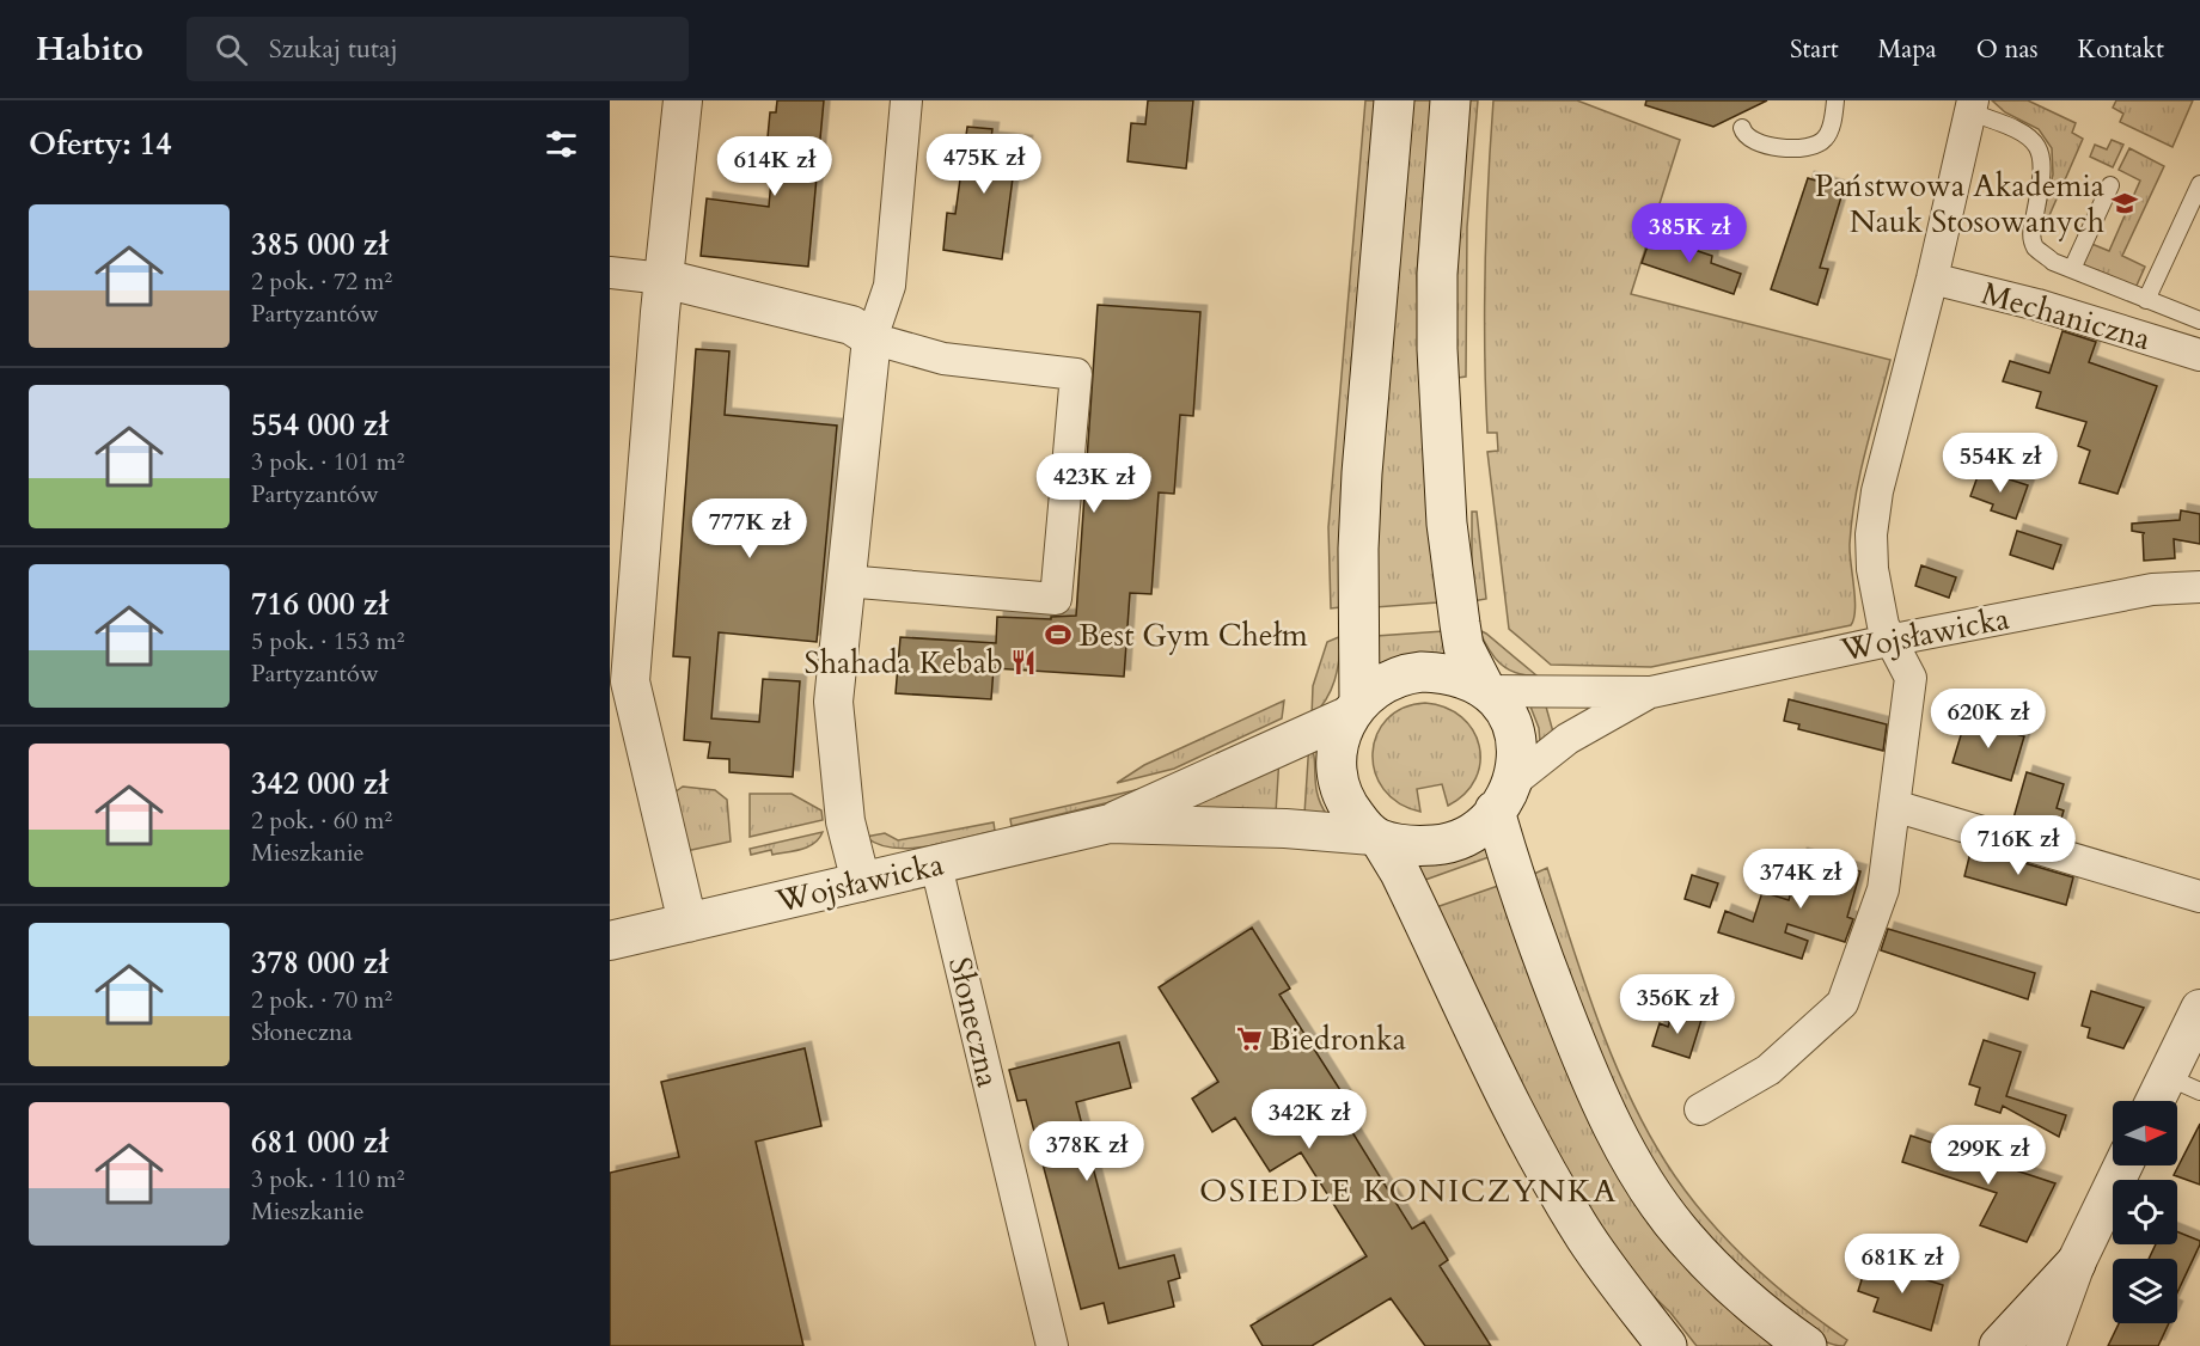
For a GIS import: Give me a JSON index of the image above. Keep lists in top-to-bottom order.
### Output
{
  "streets": {
    "street": ["Mechaniczna", "Wojsławicka", "Słoneczna"]
  },
  "crossings": [
    ["Wojsławicka", "Słoneczna"]
  ],
  "districts": ["OSIEDLE KONICZYNKA"],
  "places": {
    "school or university": ["Państwowa Akademia Nauk Stosowanych"],
    "sports": ["Best Gym Chełm"],
    "restaurant": ["Shahada Kebab"],
    "supermarket": ["Biedronka"]
  },
  "north": "right",
  "page": {
    "header": "Habito",
    "search": "Szukaj tutaj",
    "nav": [
      "Start",
      "Mapa",
      "O nas",
      "Kontakt"
    ],
    "heading": "Oferty: 14",
    "price": [
      "475K zł",
      "614K zł",
      "385K zł",
      "554K zł",
      "423K zł",
      "777K zł",
      "620K zł",
      "716K zł",
      "374K zł",
      "356K zł",
      "342K zł",
      "378K zł",
      "299K zł",
      "681K zł"
    ],
    "list": [
      {
        "name": "385 000 zł",
        "note": "2 pok. · 72 m² · Partyzantów"
      },
      {
        "name": "554 000 zł",
        "note": "3 pok. · 101 m² · Partyzantów"
      },
      {
        "name": "716 000 zł",
        "note": "5 pok. · 153 m² · Partyzantów"
      },
      {
        "name": "342 000 zł",
        "note": "2 pok. · 60 m² · Mieszkanie"
      },
      {
        "name": "378 000 zł",
        "note": "2 pok. · 70 m² · Słoneczna"
      },
      {
        "name": "681 000 zł",
        "note": "3 pok. · 110 m² · Mieszkanie"
      }
    ]
  }
}
